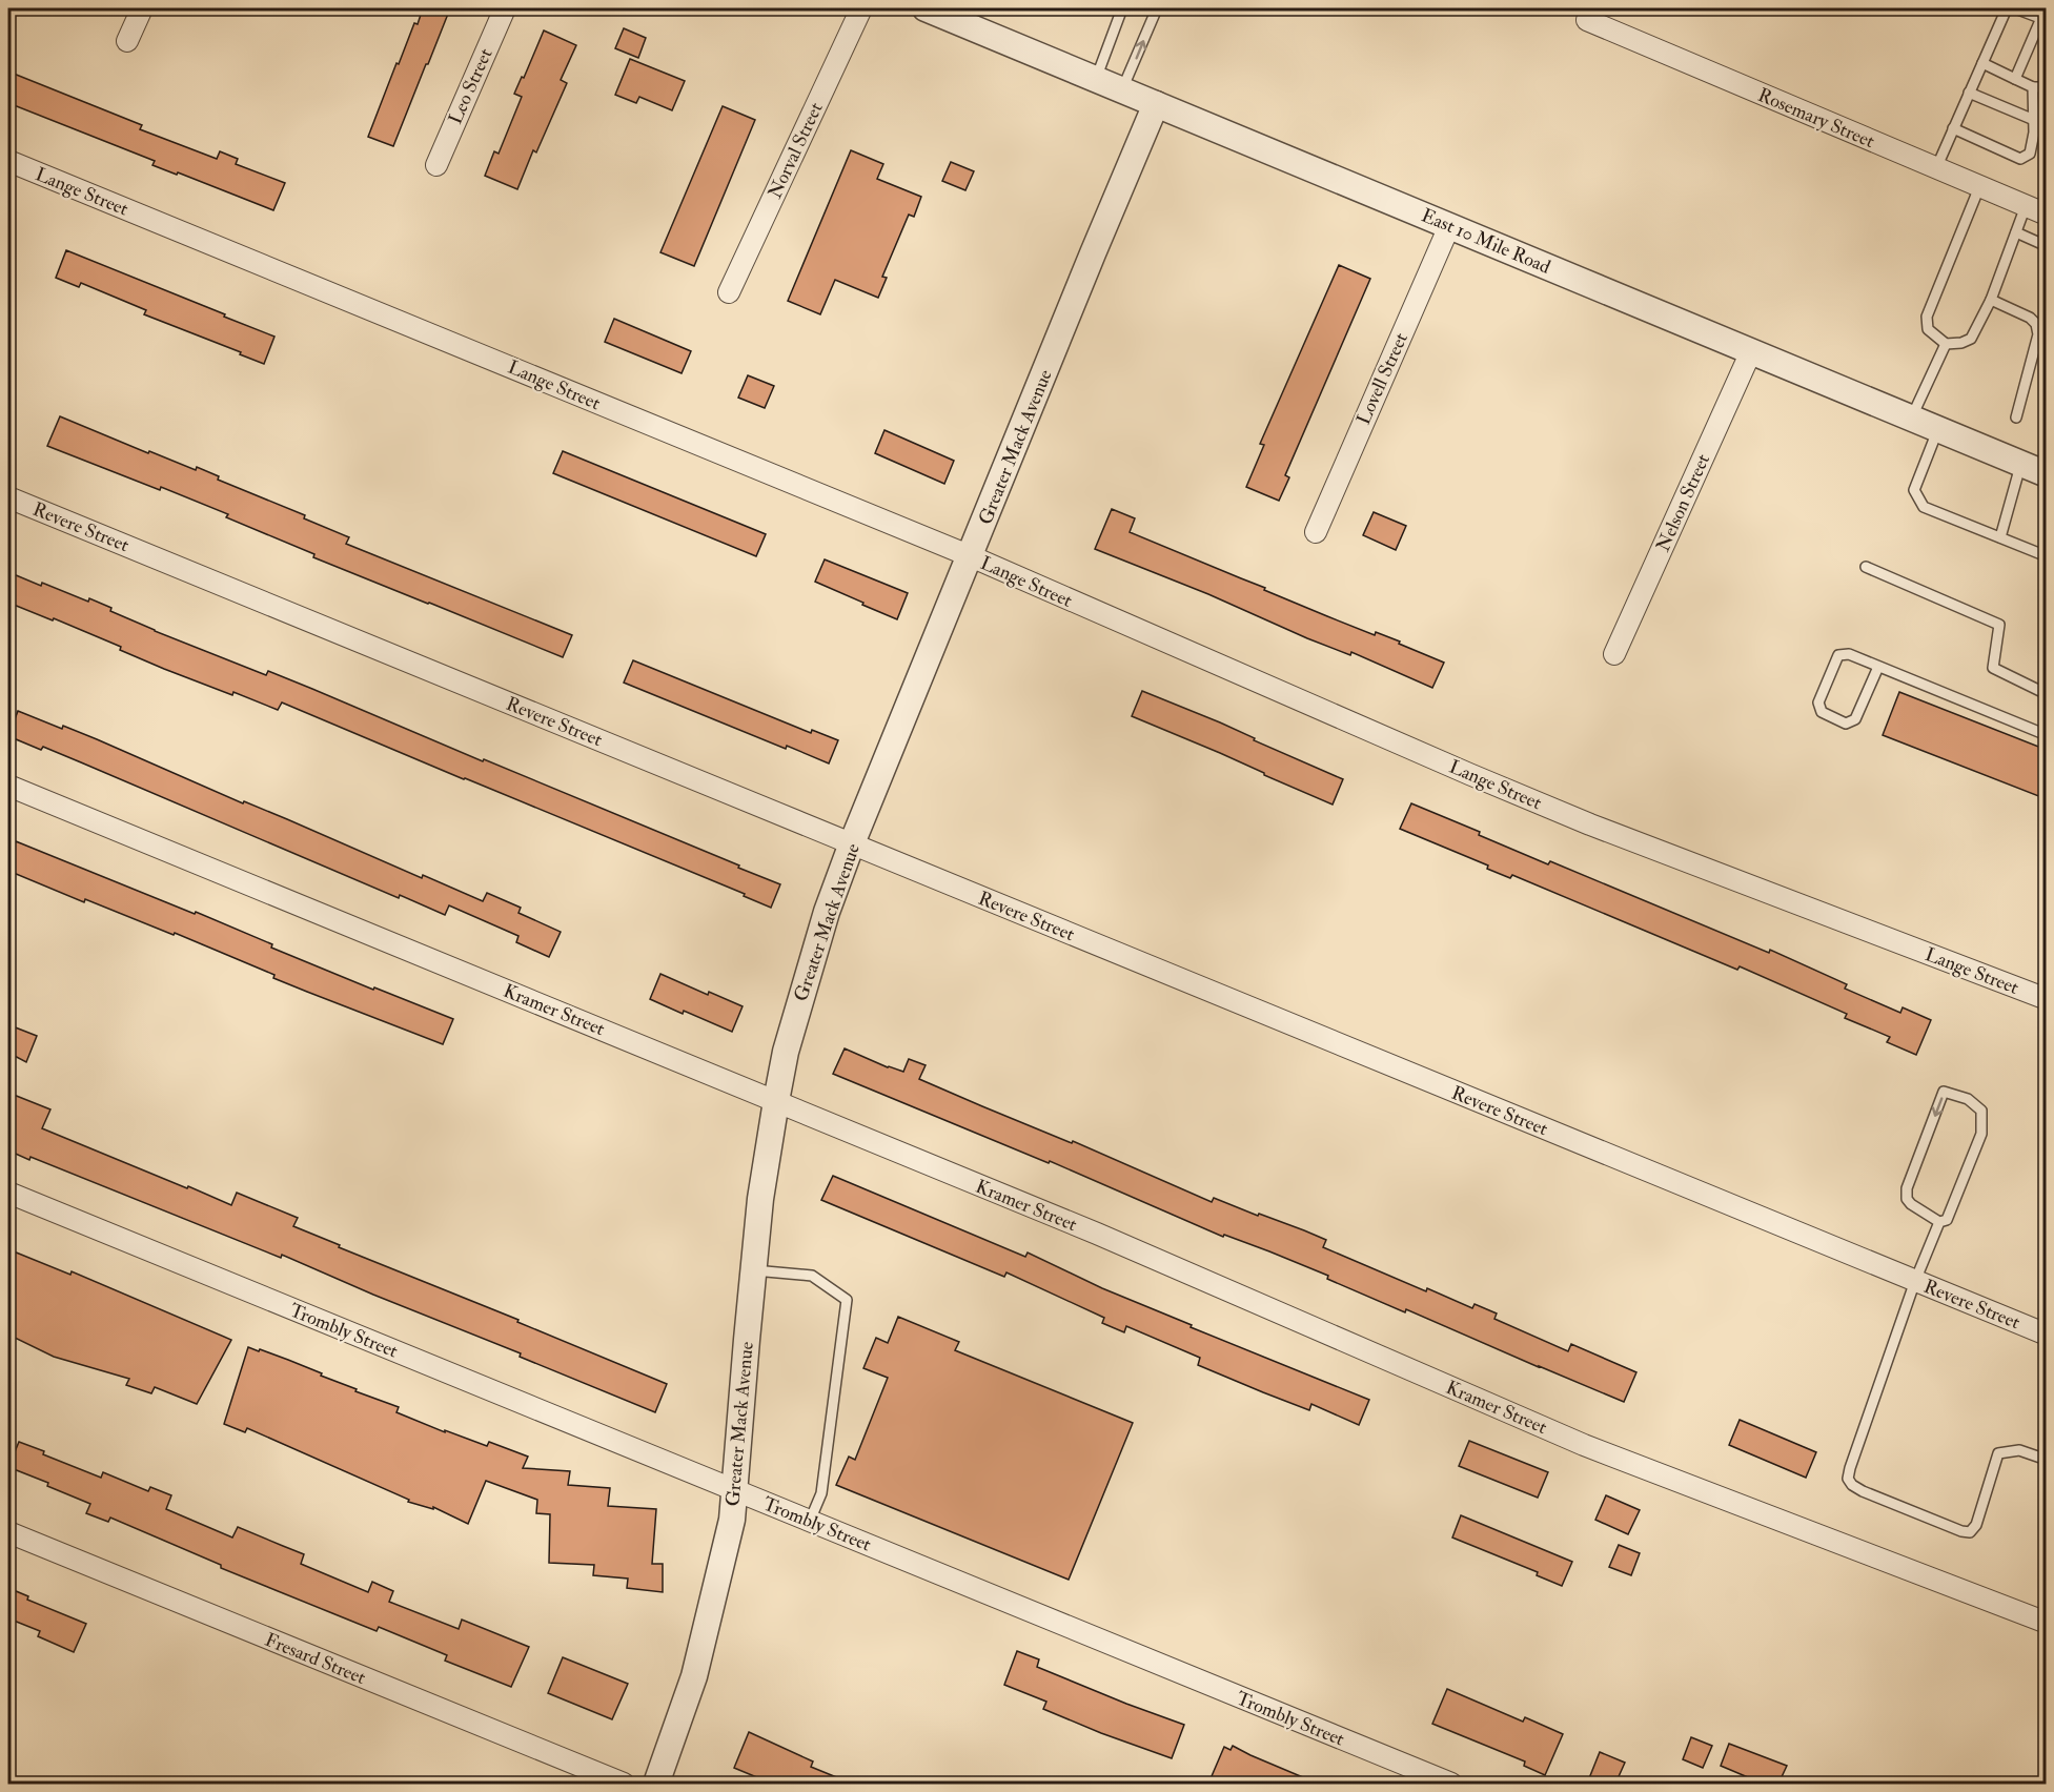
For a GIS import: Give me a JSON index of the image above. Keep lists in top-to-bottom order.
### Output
{
  "streets": {
    "street": [
      "Leo Street",
      "Rosemary Street",
      "Norval Street",
      "Lange Street",
      "East 10 Mile Road",
      "Lovell Street",
      "Greater Mack Avenue",
      "Nelson Street",
      "Revere Street",
      "Kramer Street",
      "Trombly Street",
      "Fresard Street"
    ]
  },
  "crossings": [
    ["Lange Street", "Greater Mack Avenue"],
    ["East 10 Mile Road", "Lovell Street"],
    ["East 10 Mile Road", "Greater Mack Avenue"],
    ["East 10 Mile Road", "Nelson Street"],
    ["Greater Mack Avenue", "Revere Street"],
    ["Greater Mack Avenue", "Kramer Street"],
    ["Greater Mack Avenue", "Trombly Street"]
  ]
}
